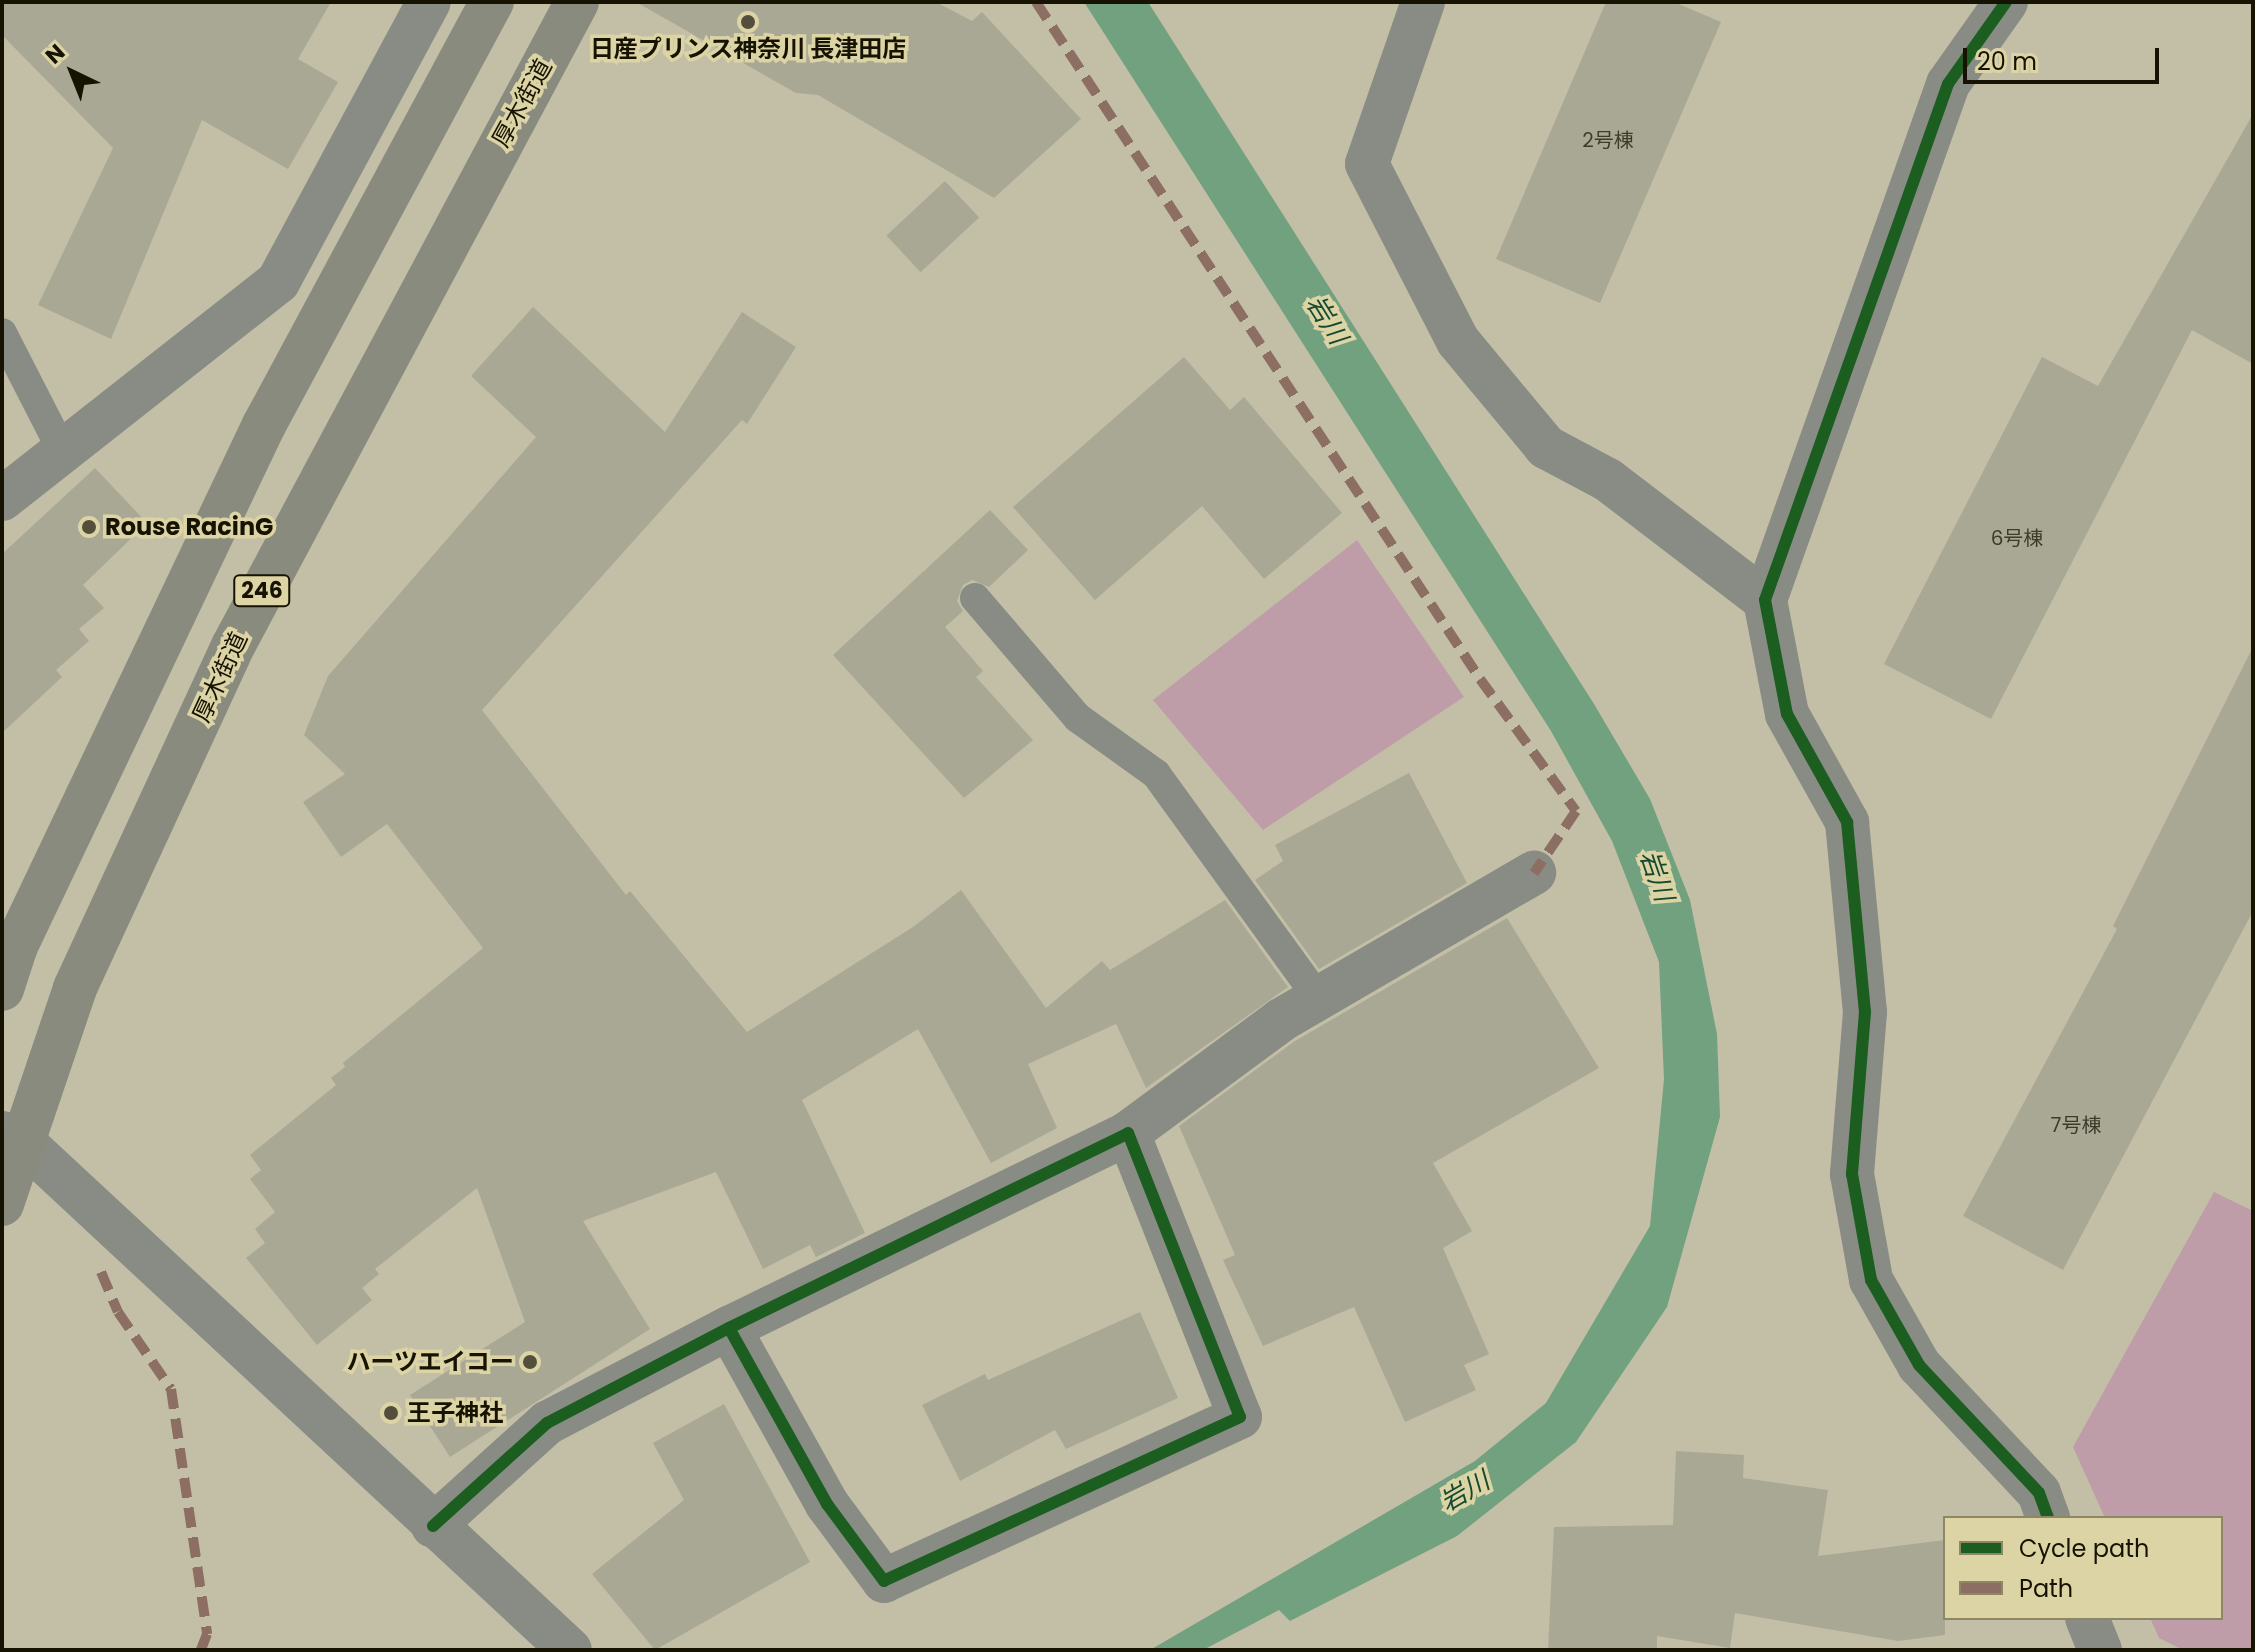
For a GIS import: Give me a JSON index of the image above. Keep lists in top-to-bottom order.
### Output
{
  "streets": {
    "highway": ["厚木街道", "246"]
  },
  "water": ["岩川"],
  "places": [
    "日産プリンス神奈川 長津田店",
    "Rouse RacinG",
    "ハーツエイコー",
    "王子神社"
  ],
  "house_numbers": ["2号棟", "6号棟", "7号棟"],
  "legend": ["Cycle path", "Path"],
  "scale_bar": "20 m",
  "north": "top left"
}
